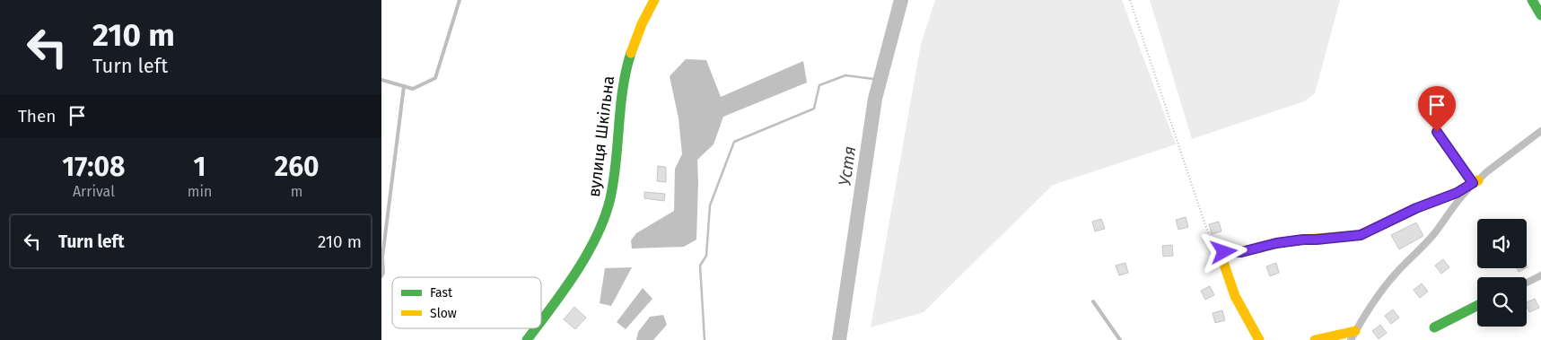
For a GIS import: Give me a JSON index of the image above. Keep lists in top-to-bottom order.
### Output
{
  "streets": {
    "street": ["вулиця Шкільна"]
  },
  "water": ["Устя"],
  "legend": ["Fast", "Slow"],
  "page": {
    "turn": ["210 m", "Turn left"],
    "then": "Then",
    "eta": [
      "17:08",
      "Arrival",
      "1",
      "min",
      "260",
      "m"
    ],
    "list": [
      {
        "name": "Turn left",
        "value": "210 m"
      }
    ]
  }
}
